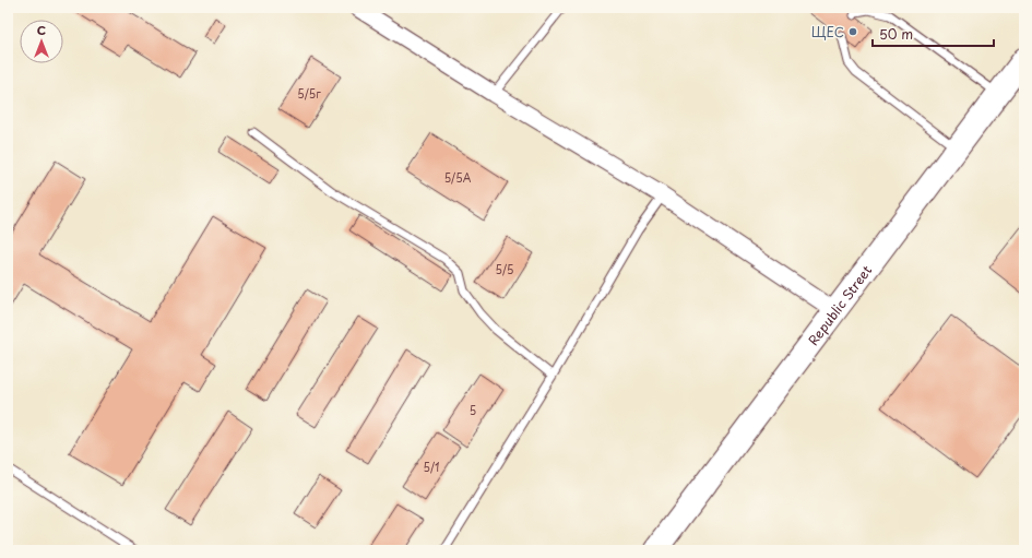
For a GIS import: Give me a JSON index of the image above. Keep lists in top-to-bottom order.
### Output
{
  "streets": {
    "main road": ["Republic Street"]
  },
  "places": ["ЩЕС"],
  "house_numbers": [
    "5/5г",
    "5/5А",
    "5/5",
    "5",
    "5/1"
  ],
  "scale_bar": "50 m",
  "north": "top"
}
